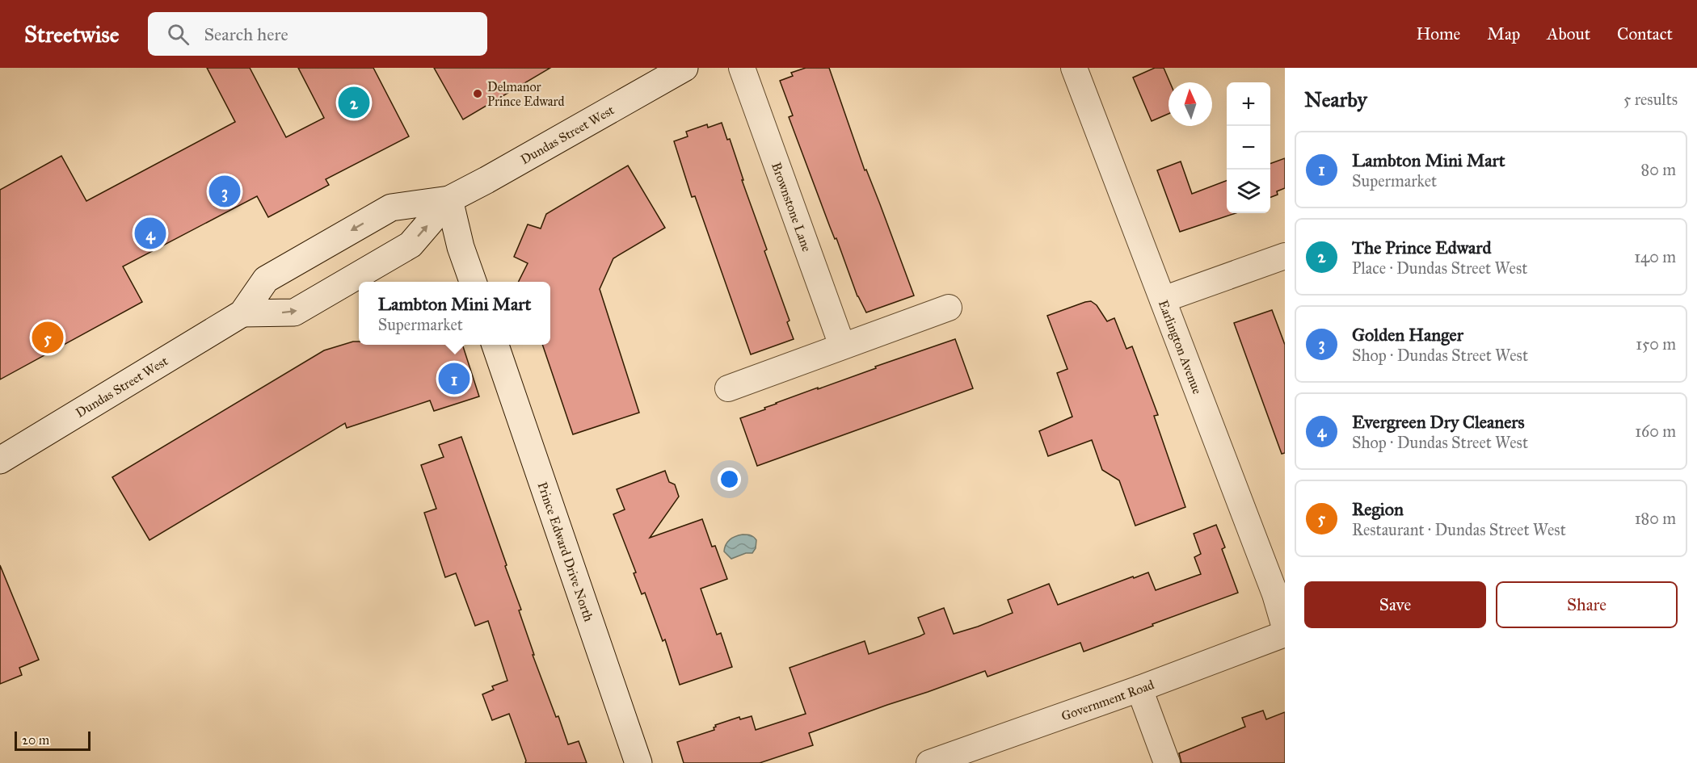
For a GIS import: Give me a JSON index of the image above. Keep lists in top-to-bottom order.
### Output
{
  "streets": {
    "main road": ["Dundas Street West", "Prince Edward Drive North"],
    "street": ["Brownstone Lane", "Earlington Avenue", "Government Road"]
  },
  "places": ["Delmanor Prince Edward"],
  "scale_bar": "20 m",
  "north": "top",
  "page": {
    "header": "Streetwise",
    "search": "Search here",
    "nav": [
      "Home",
      "Map",
      "About",
      "Contact"
    ],
    "heading": ["Nearby", "5 results"],
    "map_buttons": ["+", "−"],
    "pins": [
      "2",
      "3",
      "4",
      "5",
      "1"
    ],
    "list": [
      {
        "mark": "1",
        "name": "Lambton Mini Mart",
        "note": "Supermarket",
        "value": "80 m"
      },
      {
        "mark": "2",
        "name": "The Prince Edward",
        "note": "Place · Dundas Street West",
        "value": "140 m"
      },
      {
        "mark": "3",
        "name": "Golden Hanger",
        "note": "Shop · Dundas Street West",
        "value": "150 m"
      },
      {
        "mark": "4",
        "name": "Evergreen Dry Cleaners",
        "note": "Shop · Dundas Street West",
        "value": "160 m"
      },
      {
        "mark": "5",
        "name": "Region",
        "note": "Restaurant · Dundas Street West",
        "value": "180 m"
      }
    ],
    "popup": ["Lambton Mini Mart", "Supermarket"],
    "buttons": ["Save", "Share"],
    "scale": "20 m"
  }
}
